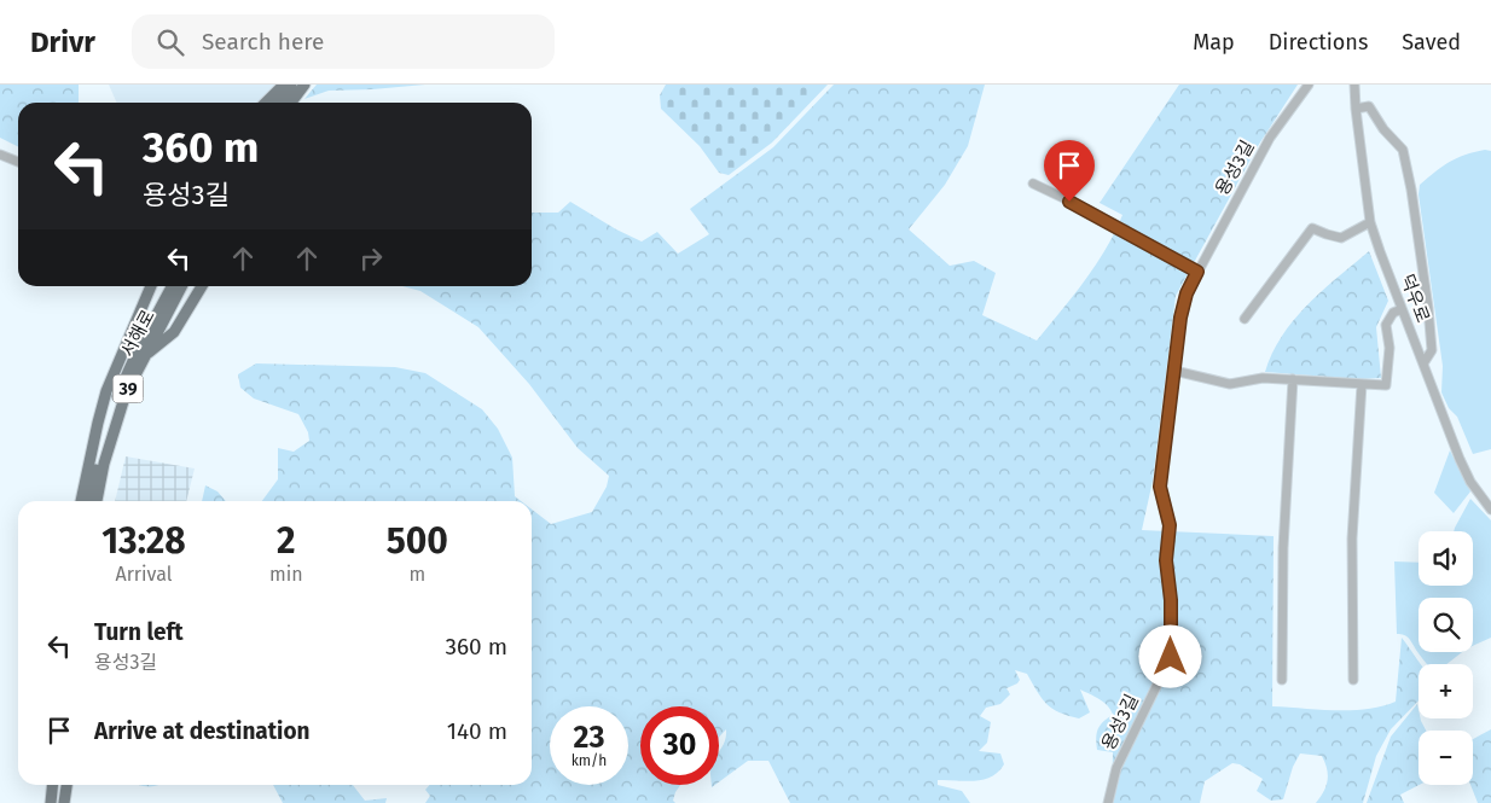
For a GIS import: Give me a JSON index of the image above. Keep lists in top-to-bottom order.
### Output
{
  "streets": {
    "main road": ["서해로", "39"],
    "street": ["용성3길", "덕우로"]
  },
  "page": {
    "header": "Drivr",
    "search": "Search here",
    "nav": ["Map", "Directions", "Saved"],
    "turn": ["360 m", "용성3길"],
    "eta": [
      "13:28",
      "Arrival",
      "2",
      "min",
      "500",
      "m"
    ],
    "map_buttons": ["+", "−"],
    "list": [
      {
        "name": "Turn left",
        "note": "용성3길",
        "value": "360 m"
      },
      {
        "name": "Arrive at destination",
        "value": "140 m"
      }
    ],
    "speed": "23 km/h",
    "limit": "30"
  }
}
